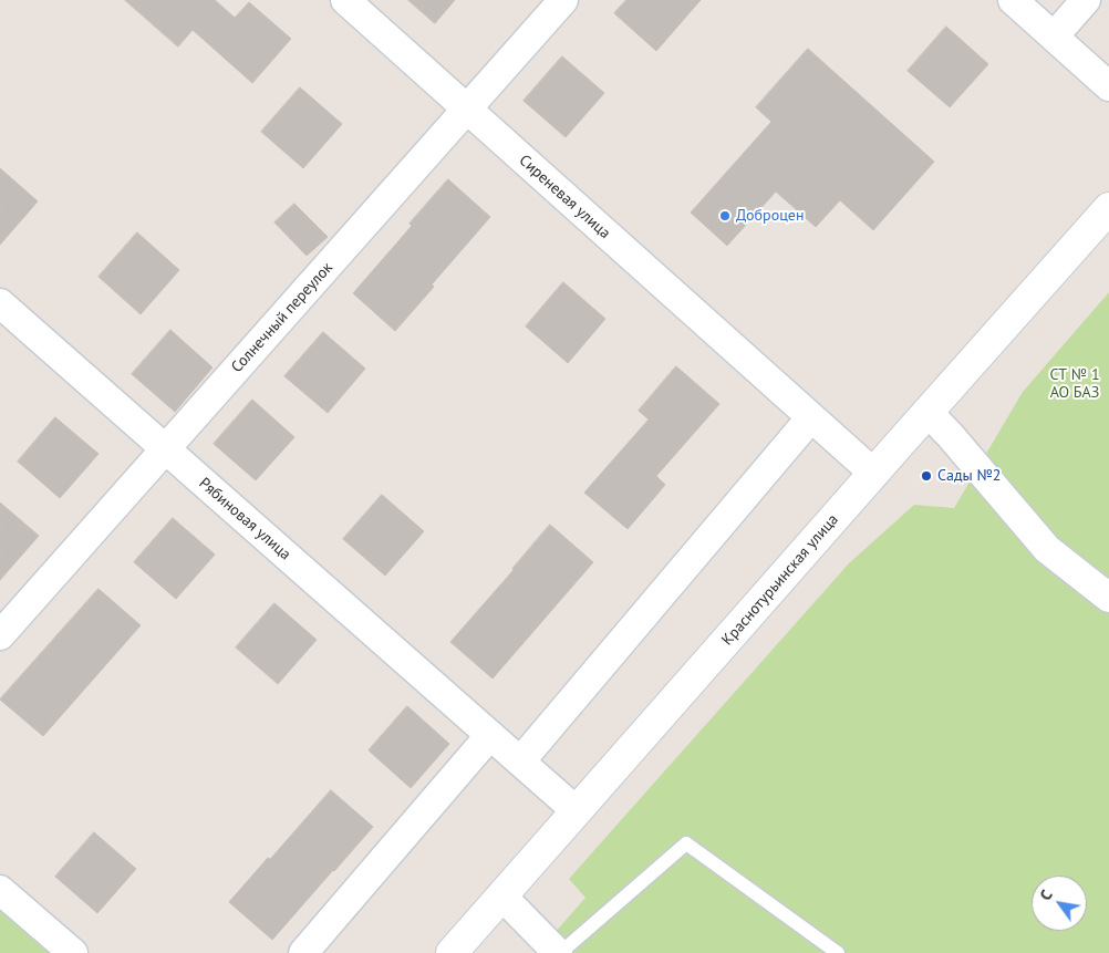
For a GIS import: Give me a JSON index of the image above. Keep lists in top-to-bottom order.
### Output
{
  "streets": {
    "main road": ["Краснотурьинская улица"],
    "street": ["Сиреневая улица", "Солнечный переулок", "Рябиновая улица"]
  },
  "crossings": [
    ["Сиреневая улица", "Солнечный переулок"],
    ["Сиреневая улица", "Краснотурьинская улица"],
    ["Солнечный переулок", "Рябиновая улица"],
    ["Рябиновая улица", "Краснотурьинская улица"]
  ],
  "parks": ["СТ № 1 АО БАЗ"],
  "places": ["Доброцен", "Сады №2"],
  "north": "top left"
}
